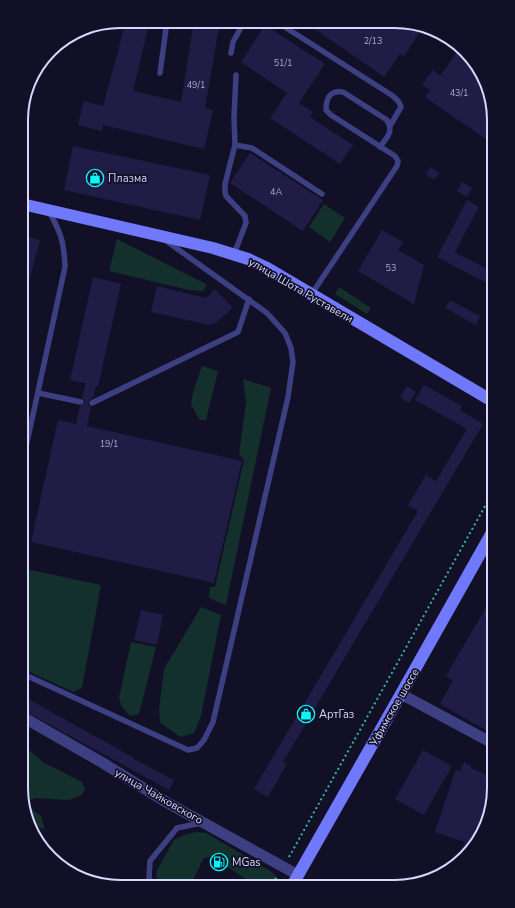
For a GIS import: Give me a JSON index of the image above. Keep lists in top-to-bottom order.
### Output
{
  "streets": {
    "street": ["улица Шота Руставели", "Уфимское шоссе", "улица Чайковского"]
  },
  "crossings": [
    ["Уфимское шоссе", "улица Чайковского"]
  ],
  "places": {
    "shop": ["Плазма", "АртГаз"],
    "fuel station": ["MGas"]
  },
  "house_numbers": [
    "2/13",
    "51/1",
    "49/1",
    "43/1",
    "4А",
    "53",
    "19/1"
  ]
}
